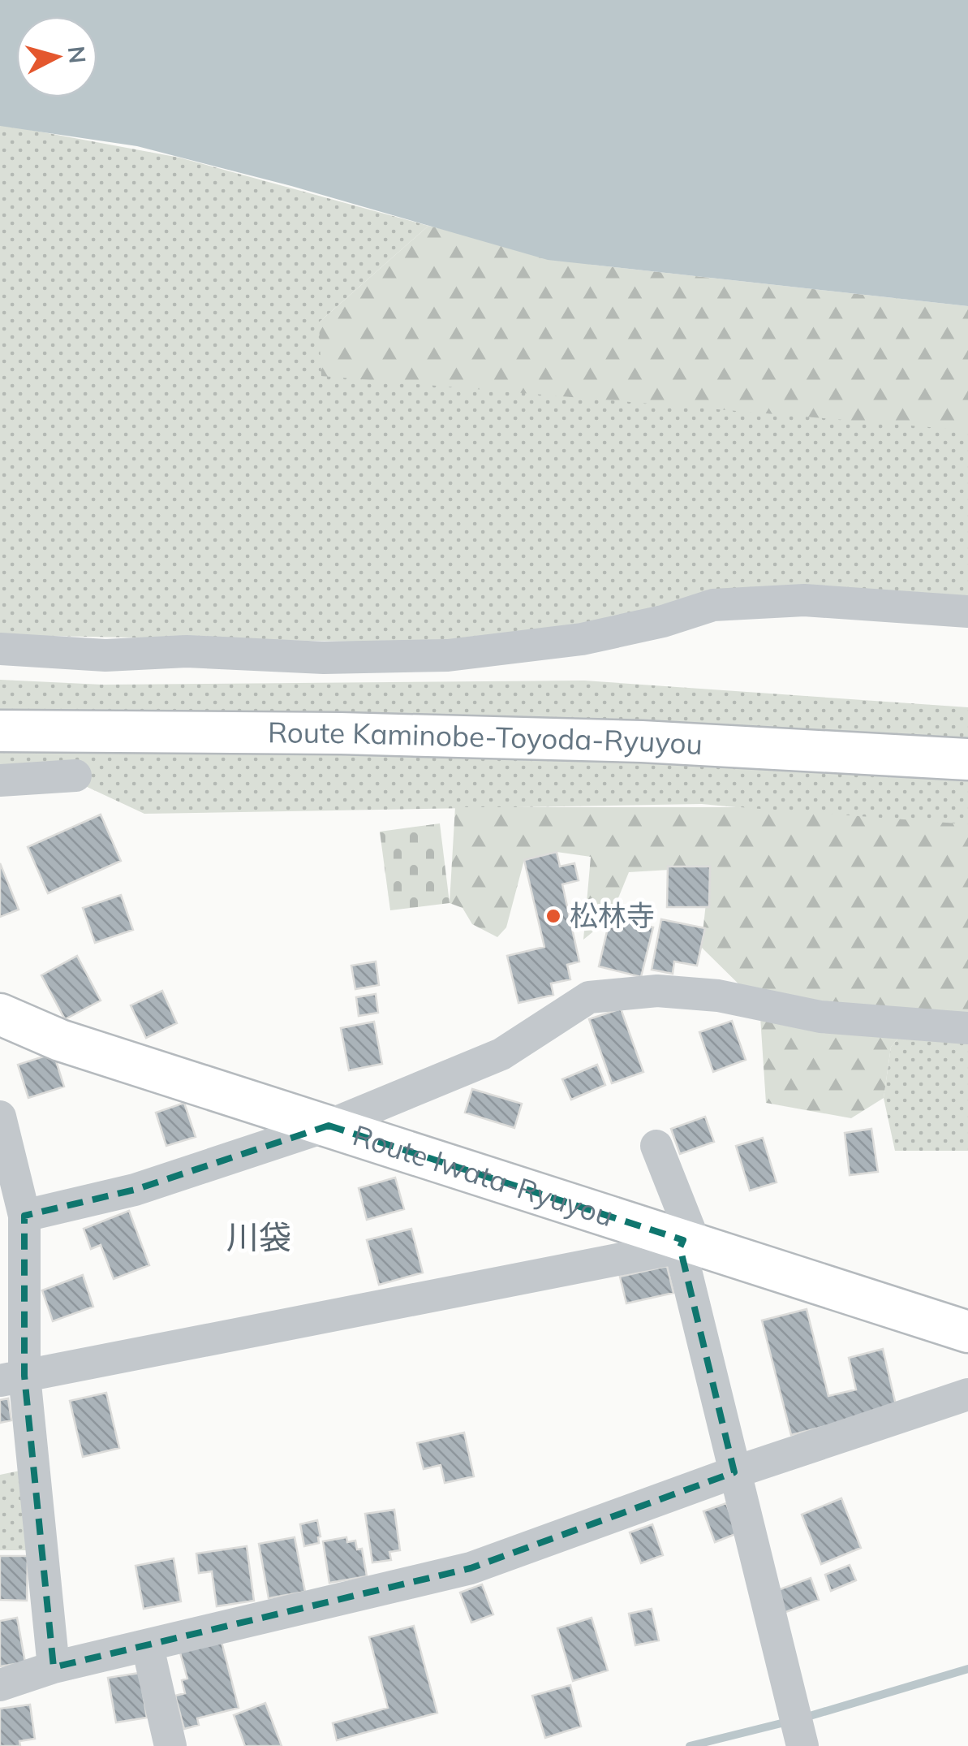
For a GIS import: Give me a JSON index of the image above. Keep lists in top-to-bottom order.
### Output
{
  "streets": {
    "main road": ["Route Kaminobe-Toyoda-Ryuyou", "Route Iwata-Ryuyou"]
  },
  "districts": ["川袋"],
  "places": ["松林寺"],
  "north": "right"
}
